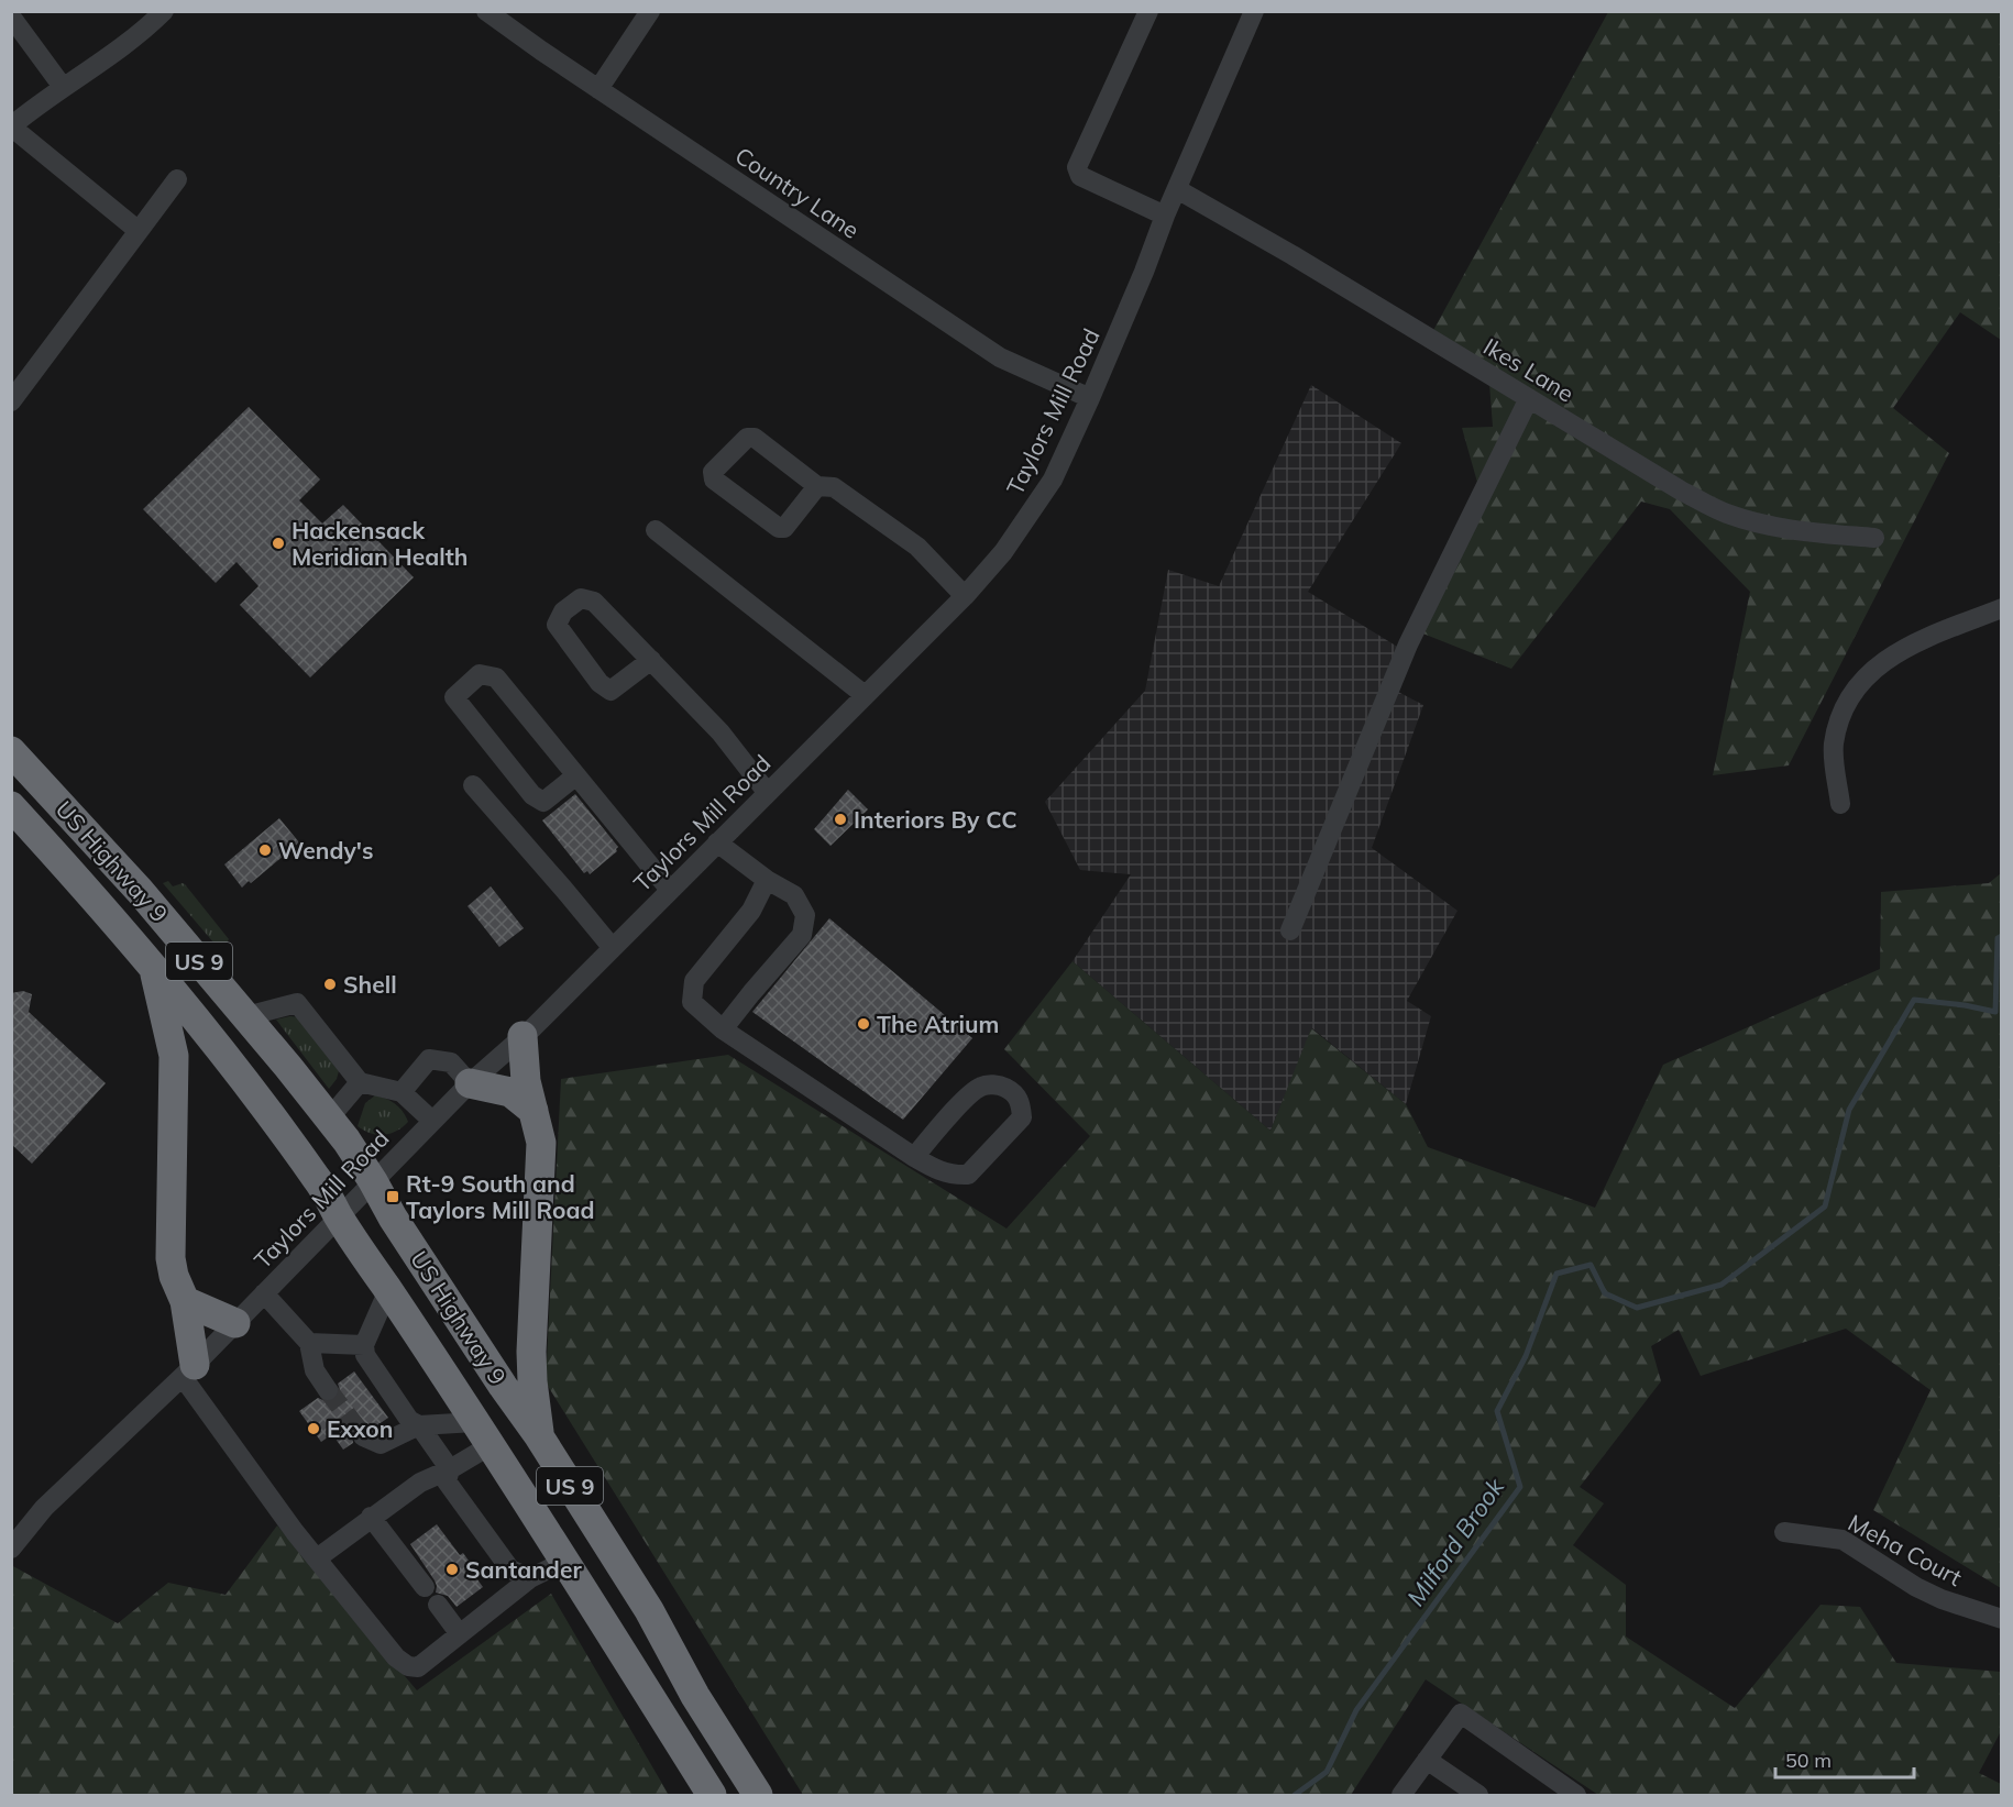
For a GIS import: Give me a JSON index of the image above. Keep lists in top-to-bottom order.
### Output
{
  "streets": {
    "highway": ["US Highway 9", "US 9"],
    "street": [
      "Country Lane",
      "Ikes Lane",
      "Taylors Mill Road",
      "Meha Court"
    ]
  },
  "crossings": [
    ["Country Lane", "Taylors Mill Road"],
    ["Ikes Lane", "Taylors Mill Road"],
    ["Taylors Mill Road", "US Highway 9"]
  ],
  "water": ["Milford Brook"],
  "places": {
    "other": [
      "Hackensack Meridian Health",
      "Interiors By CC",
      "Wendy's",
      "Shell",
      "The Atrium",
      "Exxon",
      "Santander"
    ],
    "transit": ["Rt-9 South and Taylors Mill Road"]
  },
  "scale_bar": "50 m"
}
